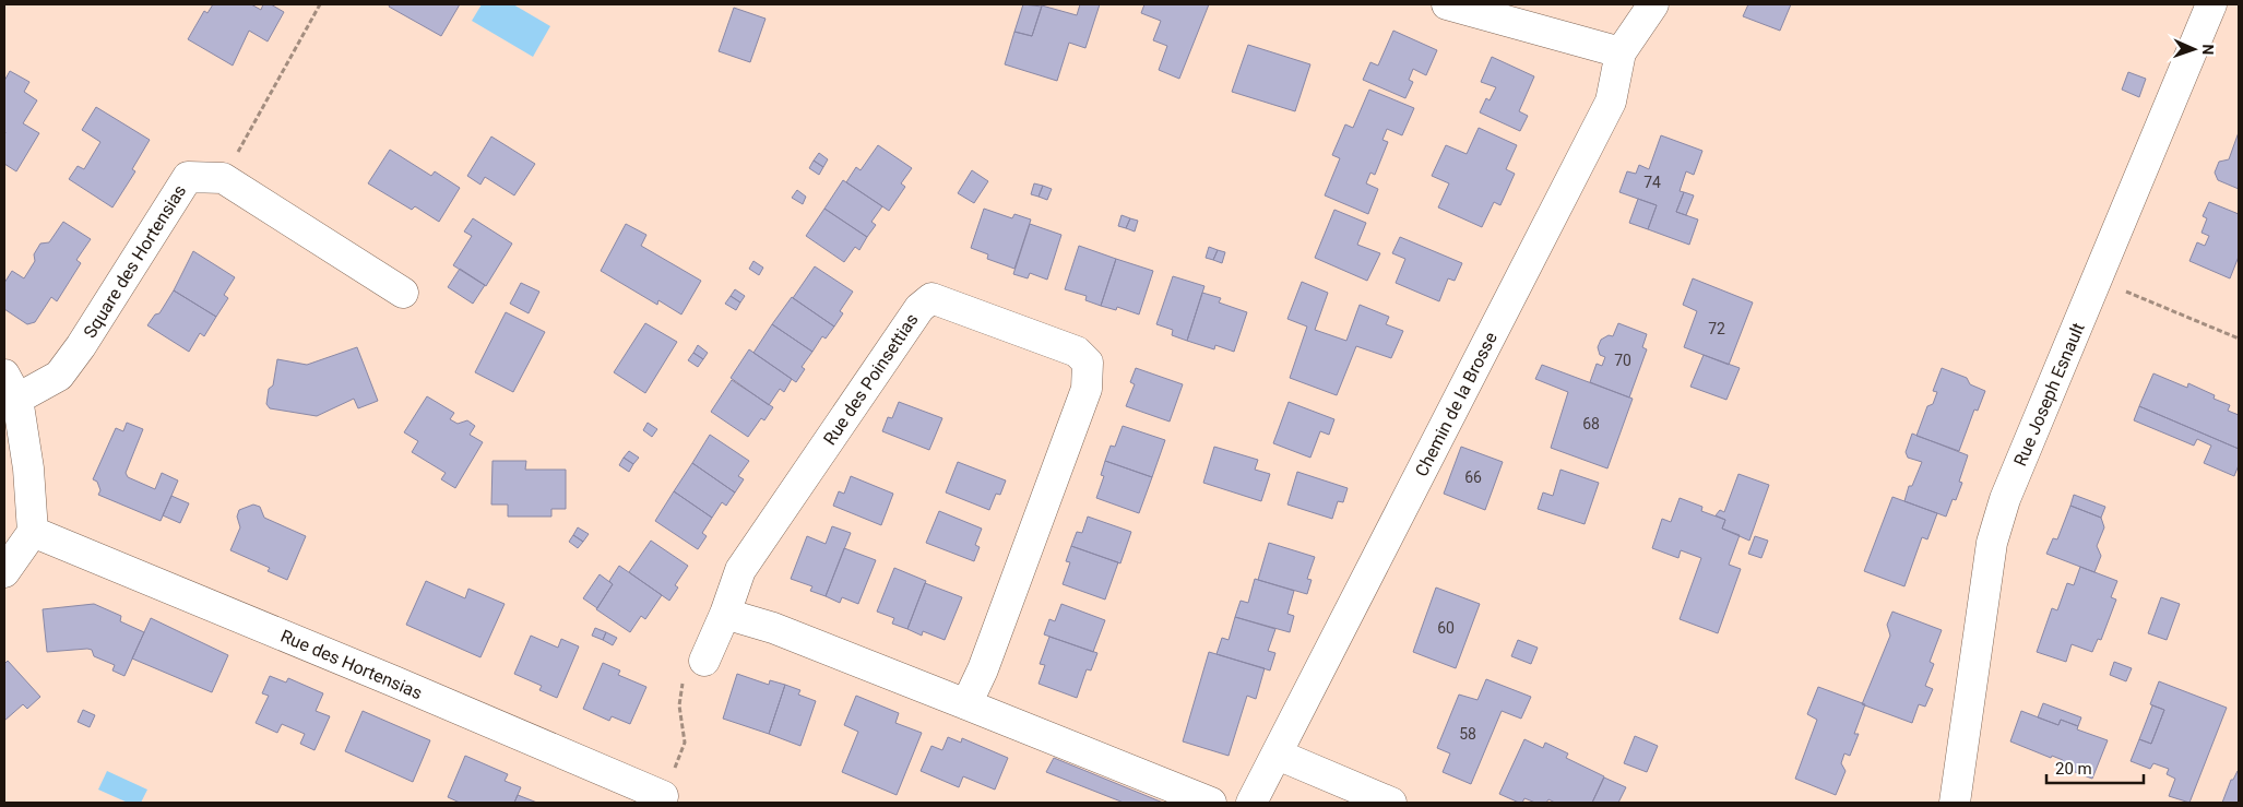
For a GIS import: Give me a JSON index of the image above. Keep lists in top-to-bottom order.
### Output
{
  "streets": {
    "street": [
      "Square des Hortensias",
      "Rue des Poinsettias",
      "Rue Joseph Esnault",
      "Chemin de la Brosse",
      "Rue des Hortensias"
    ]
  },
  "house_numbers": [
    "74",
    "72",
    "70",
    "68",
    "66",
    "60",
    "58"
  ],
  "scale_bar": "20 m",
  "north": "right"
}
